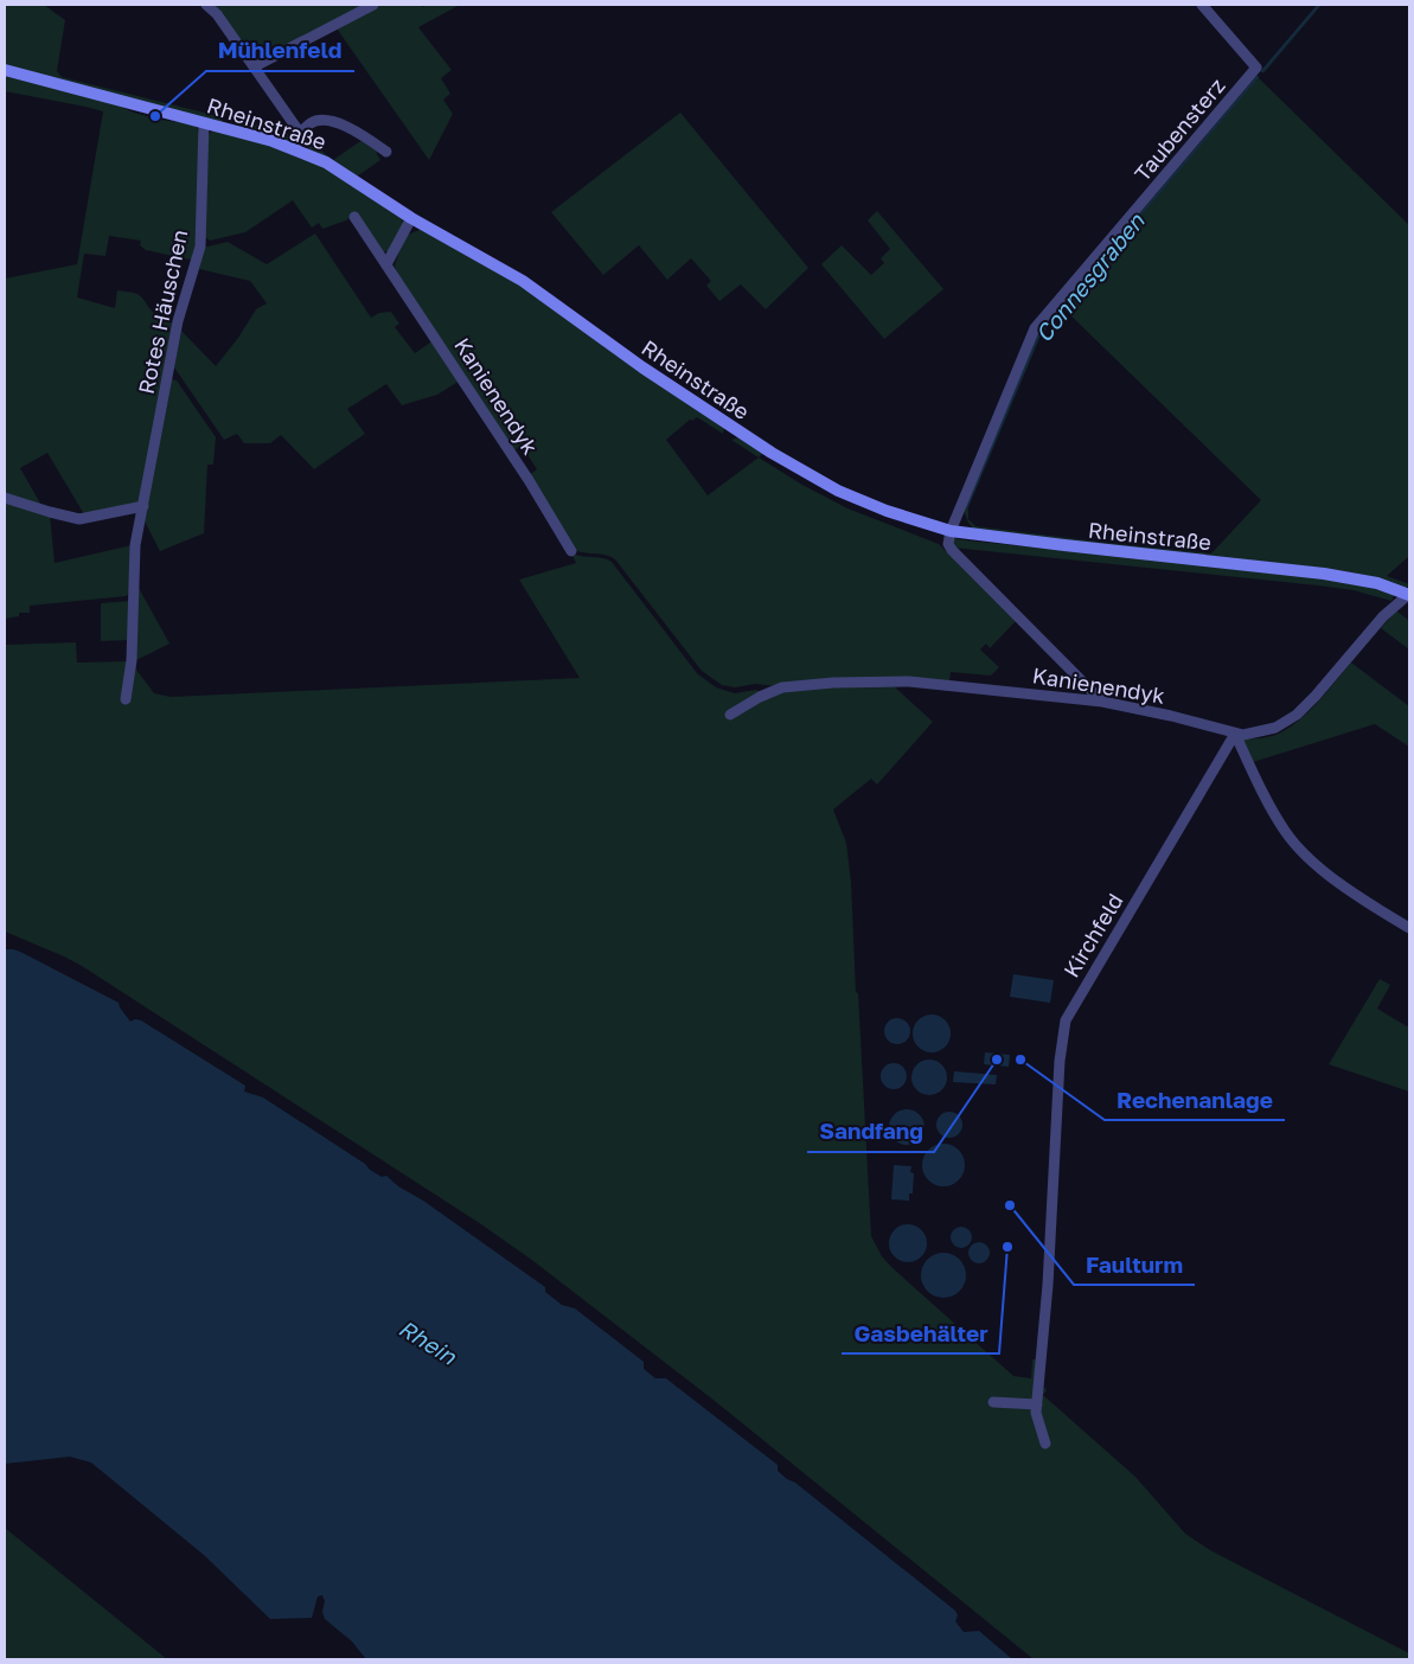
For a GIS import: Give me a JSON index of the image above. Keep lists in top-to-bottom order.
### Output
{
  "streets": {
    "main road": ["Rheinstraße"],
    "street": [
      "Taubensterz",
      "Rotes Häuschen",
      "Kanienendyk",
      "Kirchfeld"
    ]
  },
  "crossings": [
    ["Rheinstraße", "Taubensterz"],
    ["Rheinstraße", "Rotes Häuschen"],
    ["Rheinstraße", "Kanienendyk"],
    ["Kanienendyk", "Kirchfeld"]
  ],
  "water": ["Connesgraben", "Rhein"],
  "places": [
    "Mühlenfeld",
    "Sandfang",
    "Rechenanlage",
    "Faulturm",
    "Gasbehälter"
  ]
}
